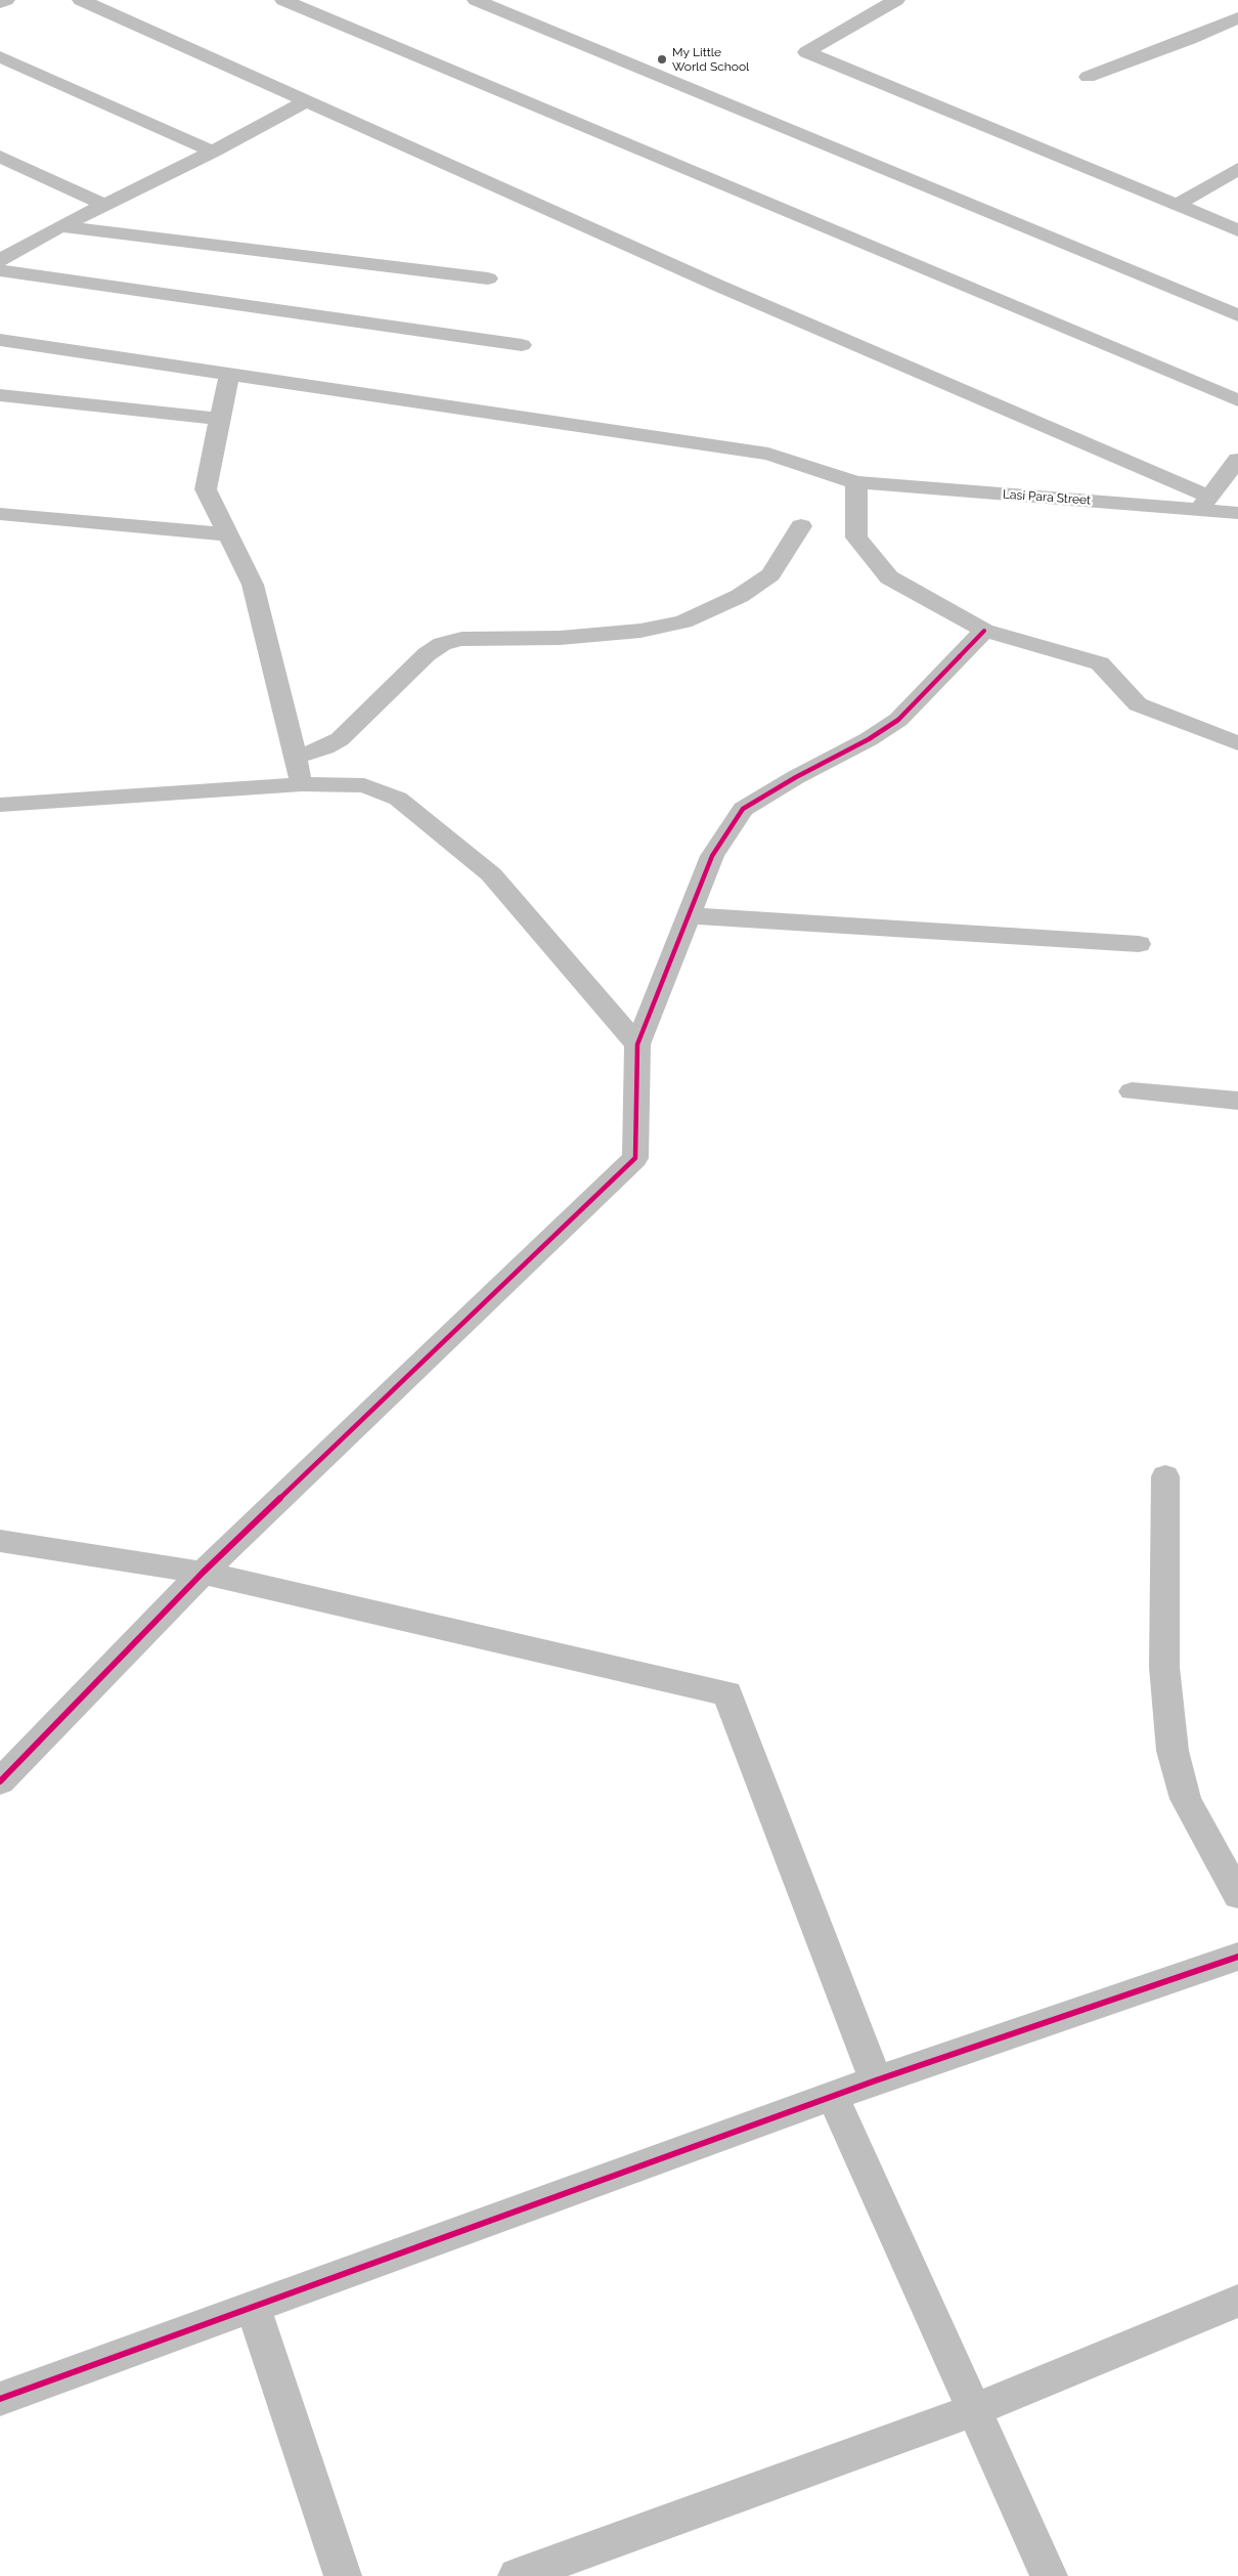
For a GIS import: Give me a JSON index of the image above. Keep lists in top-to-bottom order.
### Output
{
  "streets": {
    "street": ["Lasi Para Street"]
  },
  "places": ["My Little World School"]
}
